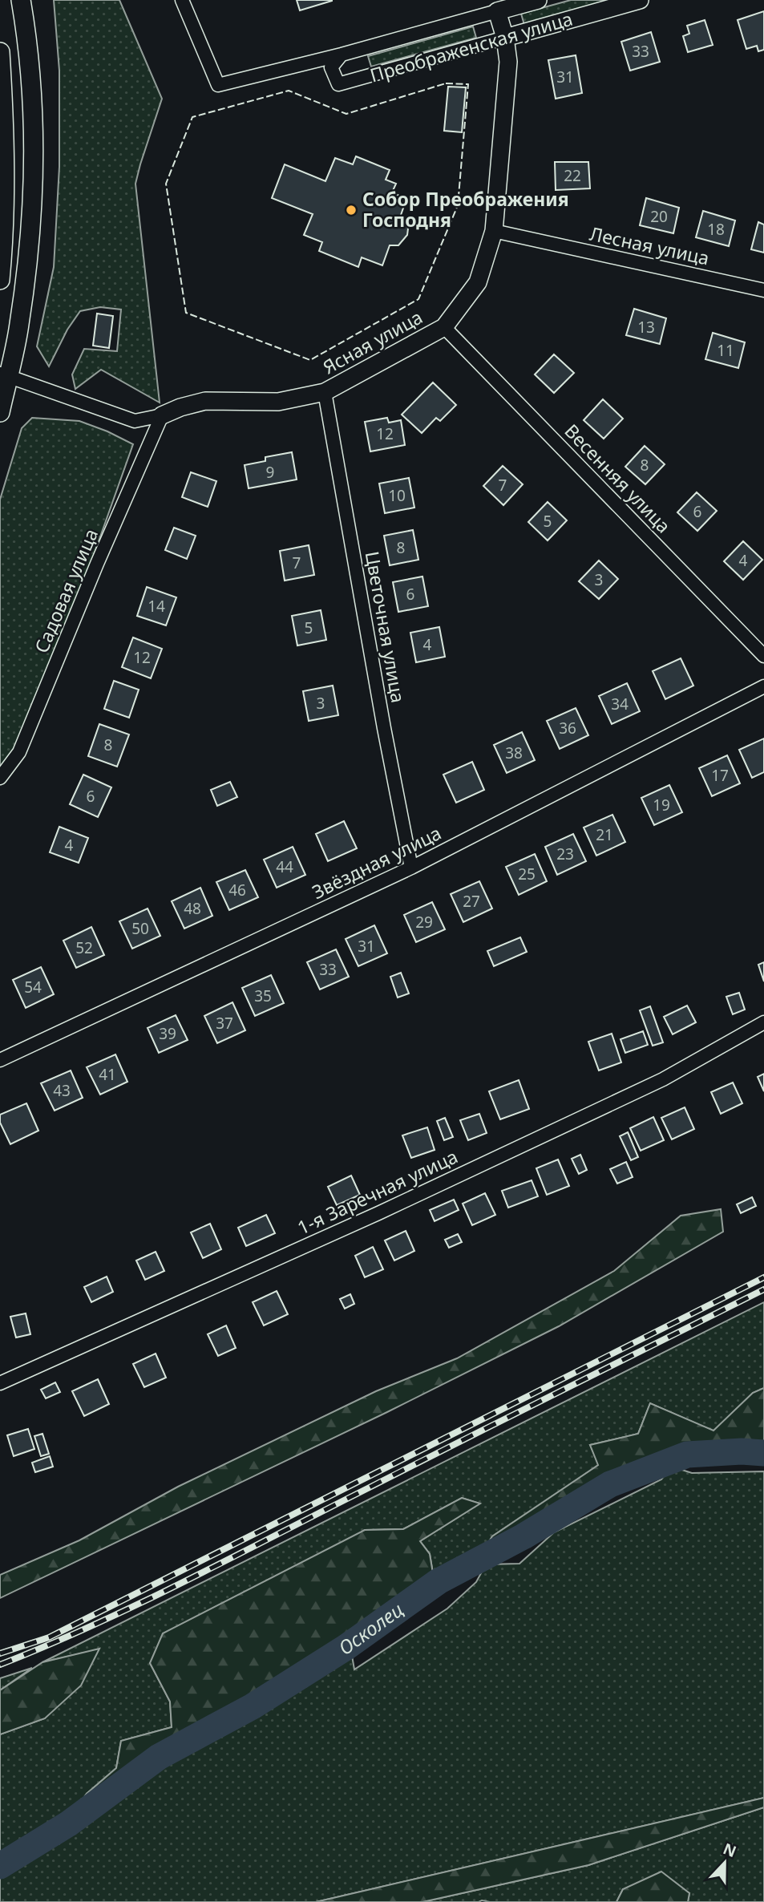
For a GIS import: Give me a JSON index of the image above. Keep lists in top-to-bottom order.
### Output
{
  "streets": {
    "street": [
      "Преображенская улица",
      "Лесная улица",
      "Ясная улица",
      "Весенняя улица",
      "Садовая улица",
      "Цветочная улица",
      "Звёздная улица",
      "1-я Заречная улица"
    ]
  },
  "crossings": [
    ["Преображенская улица", "Ясная улица"],
    ["Лесная улица", "Ясная улица"],
    ["Ясная улица", "Весенняя улица"],
    ["Ясная улица", "Садовая улица"],
    ["Ясная улица", "Цветочная улица"],
    ["Цветочная улица", "Звёздная улица"]
  ],
  "water": ["Осколец"],
  "places": ["Собор Преображения Господня"],
  "house_numbers": [
    "33",
    "31",
    "22",
    "20",
    "18",
    "13",
    "11",
    "12",
    "8",
    "9",
    "7",
    "10",
    "6",
    "5",
    "8",
    "4",
    "7",
    "3",
    "6",
    "14",
    "5",
    "4",
    "12",
    "3",
    "34",
    "36",
    "8",
    "38",
    "17",
    "6",
    "19",
    "21",
    "4",
    "23",
    "44",
    "25",
    "46",
    "27",
    "48",
    "29",
    "50",
    "31",
    "52",
    "33",
    "54",
    "35",
    "37",
    "39",
    "41",
    "43"
  ],
  "north": "top"
}
